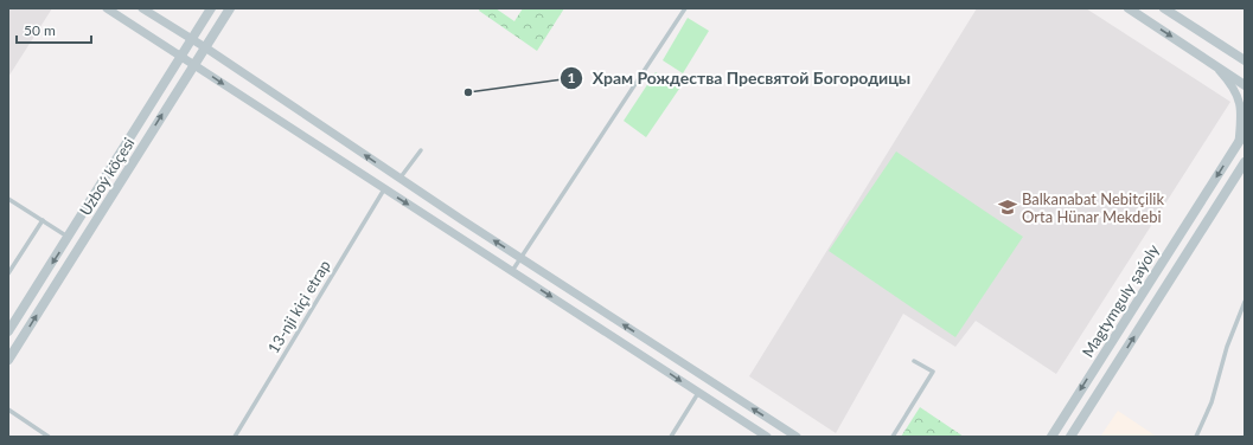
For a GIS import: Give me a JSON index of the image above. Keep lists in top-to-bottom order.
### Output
{
  "streets": {
    "street": ["Uzboý köçesi", "Magtymguly şaýoly"],
    "lane": ["13-nji kiçi etrap"]
  },
  "places": {
    "other": ["Храм Рождества Пресвятой Богородицы"],
    "school or university": ["Balkanabat Nebitçilik Orta Hünar Mekdebi"]
  },
  "scale_bar": "50 m"
}
